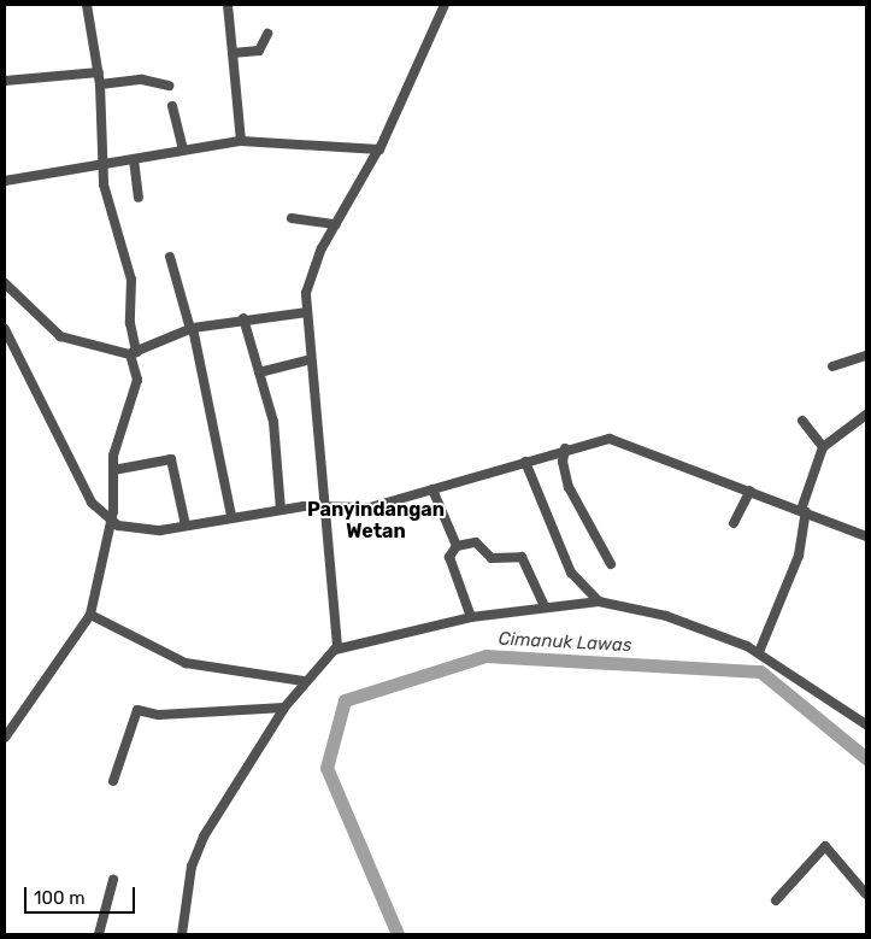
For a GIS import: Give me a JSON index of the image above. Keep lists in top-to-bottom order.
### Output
{
  "districts": ["Panyindangan Wetan"],
  "water": ["Cimanuk Lawas"],
  "scale_bar": "100 m"
}
